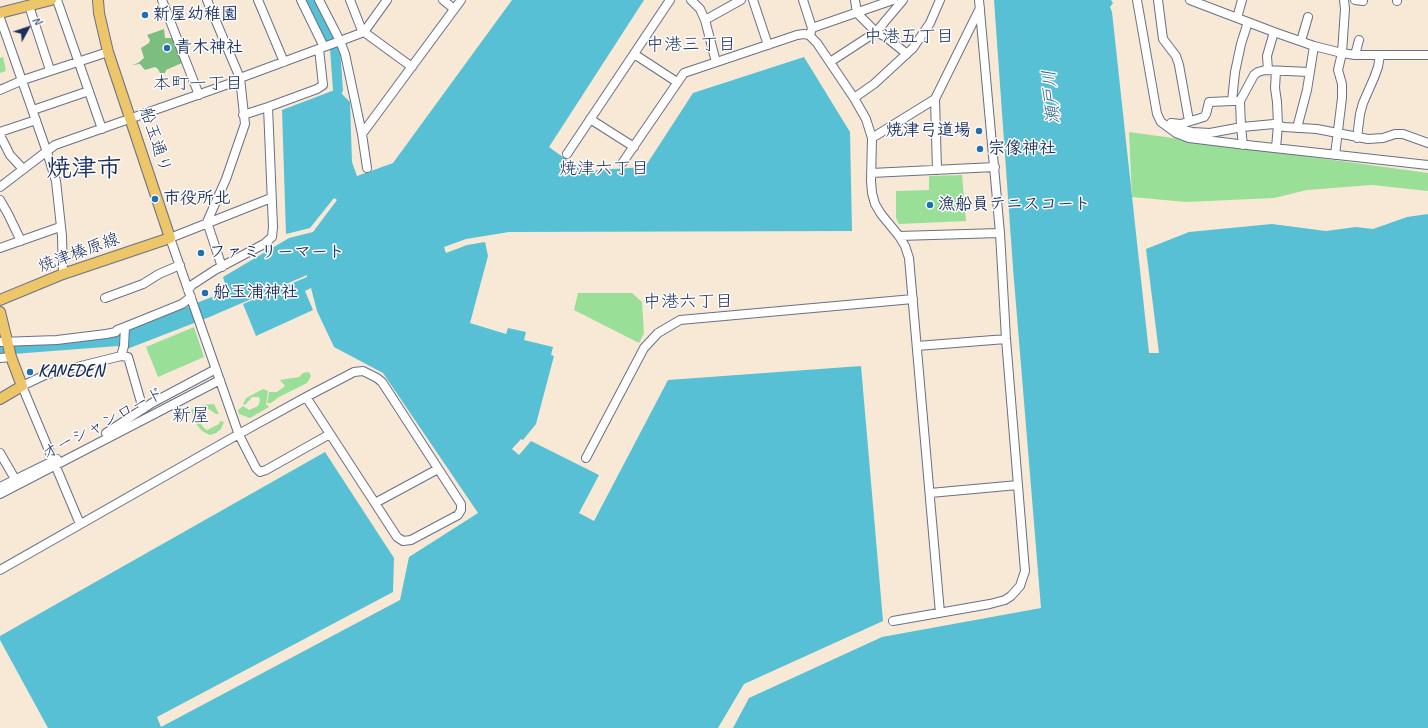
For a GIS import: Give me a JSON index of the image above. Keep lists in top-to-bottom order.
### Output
{
  "streets": {
    "main road": ["船玉通り", "焼津榛原線"],
    "street": ["オーシャンロード"]
  },
  "crossings": [
    ["船玉通り", "焼津榛原線"],
    ["船玉通り", "オーシャンロード"]
  ],
  "districts": [
    "中港五丁目",
    "中港三丁目",
    "本町一丁目",
    "焼津市",
    "焼津六丁目",
    "中港六丁目",
    "新屋"
  ],
  "water": ["瀬戸川"],
  "places": [
    "新屋幼稚園",
    "青木神社",
    "焼津弓道場",
    "宗像神社",
    "市役所北",
    "漁船員テニスコート",
    "ファミリーマート",
    "船玉浦神社",
    "KANEDEN"
  ],
  "north": "top right"
}
